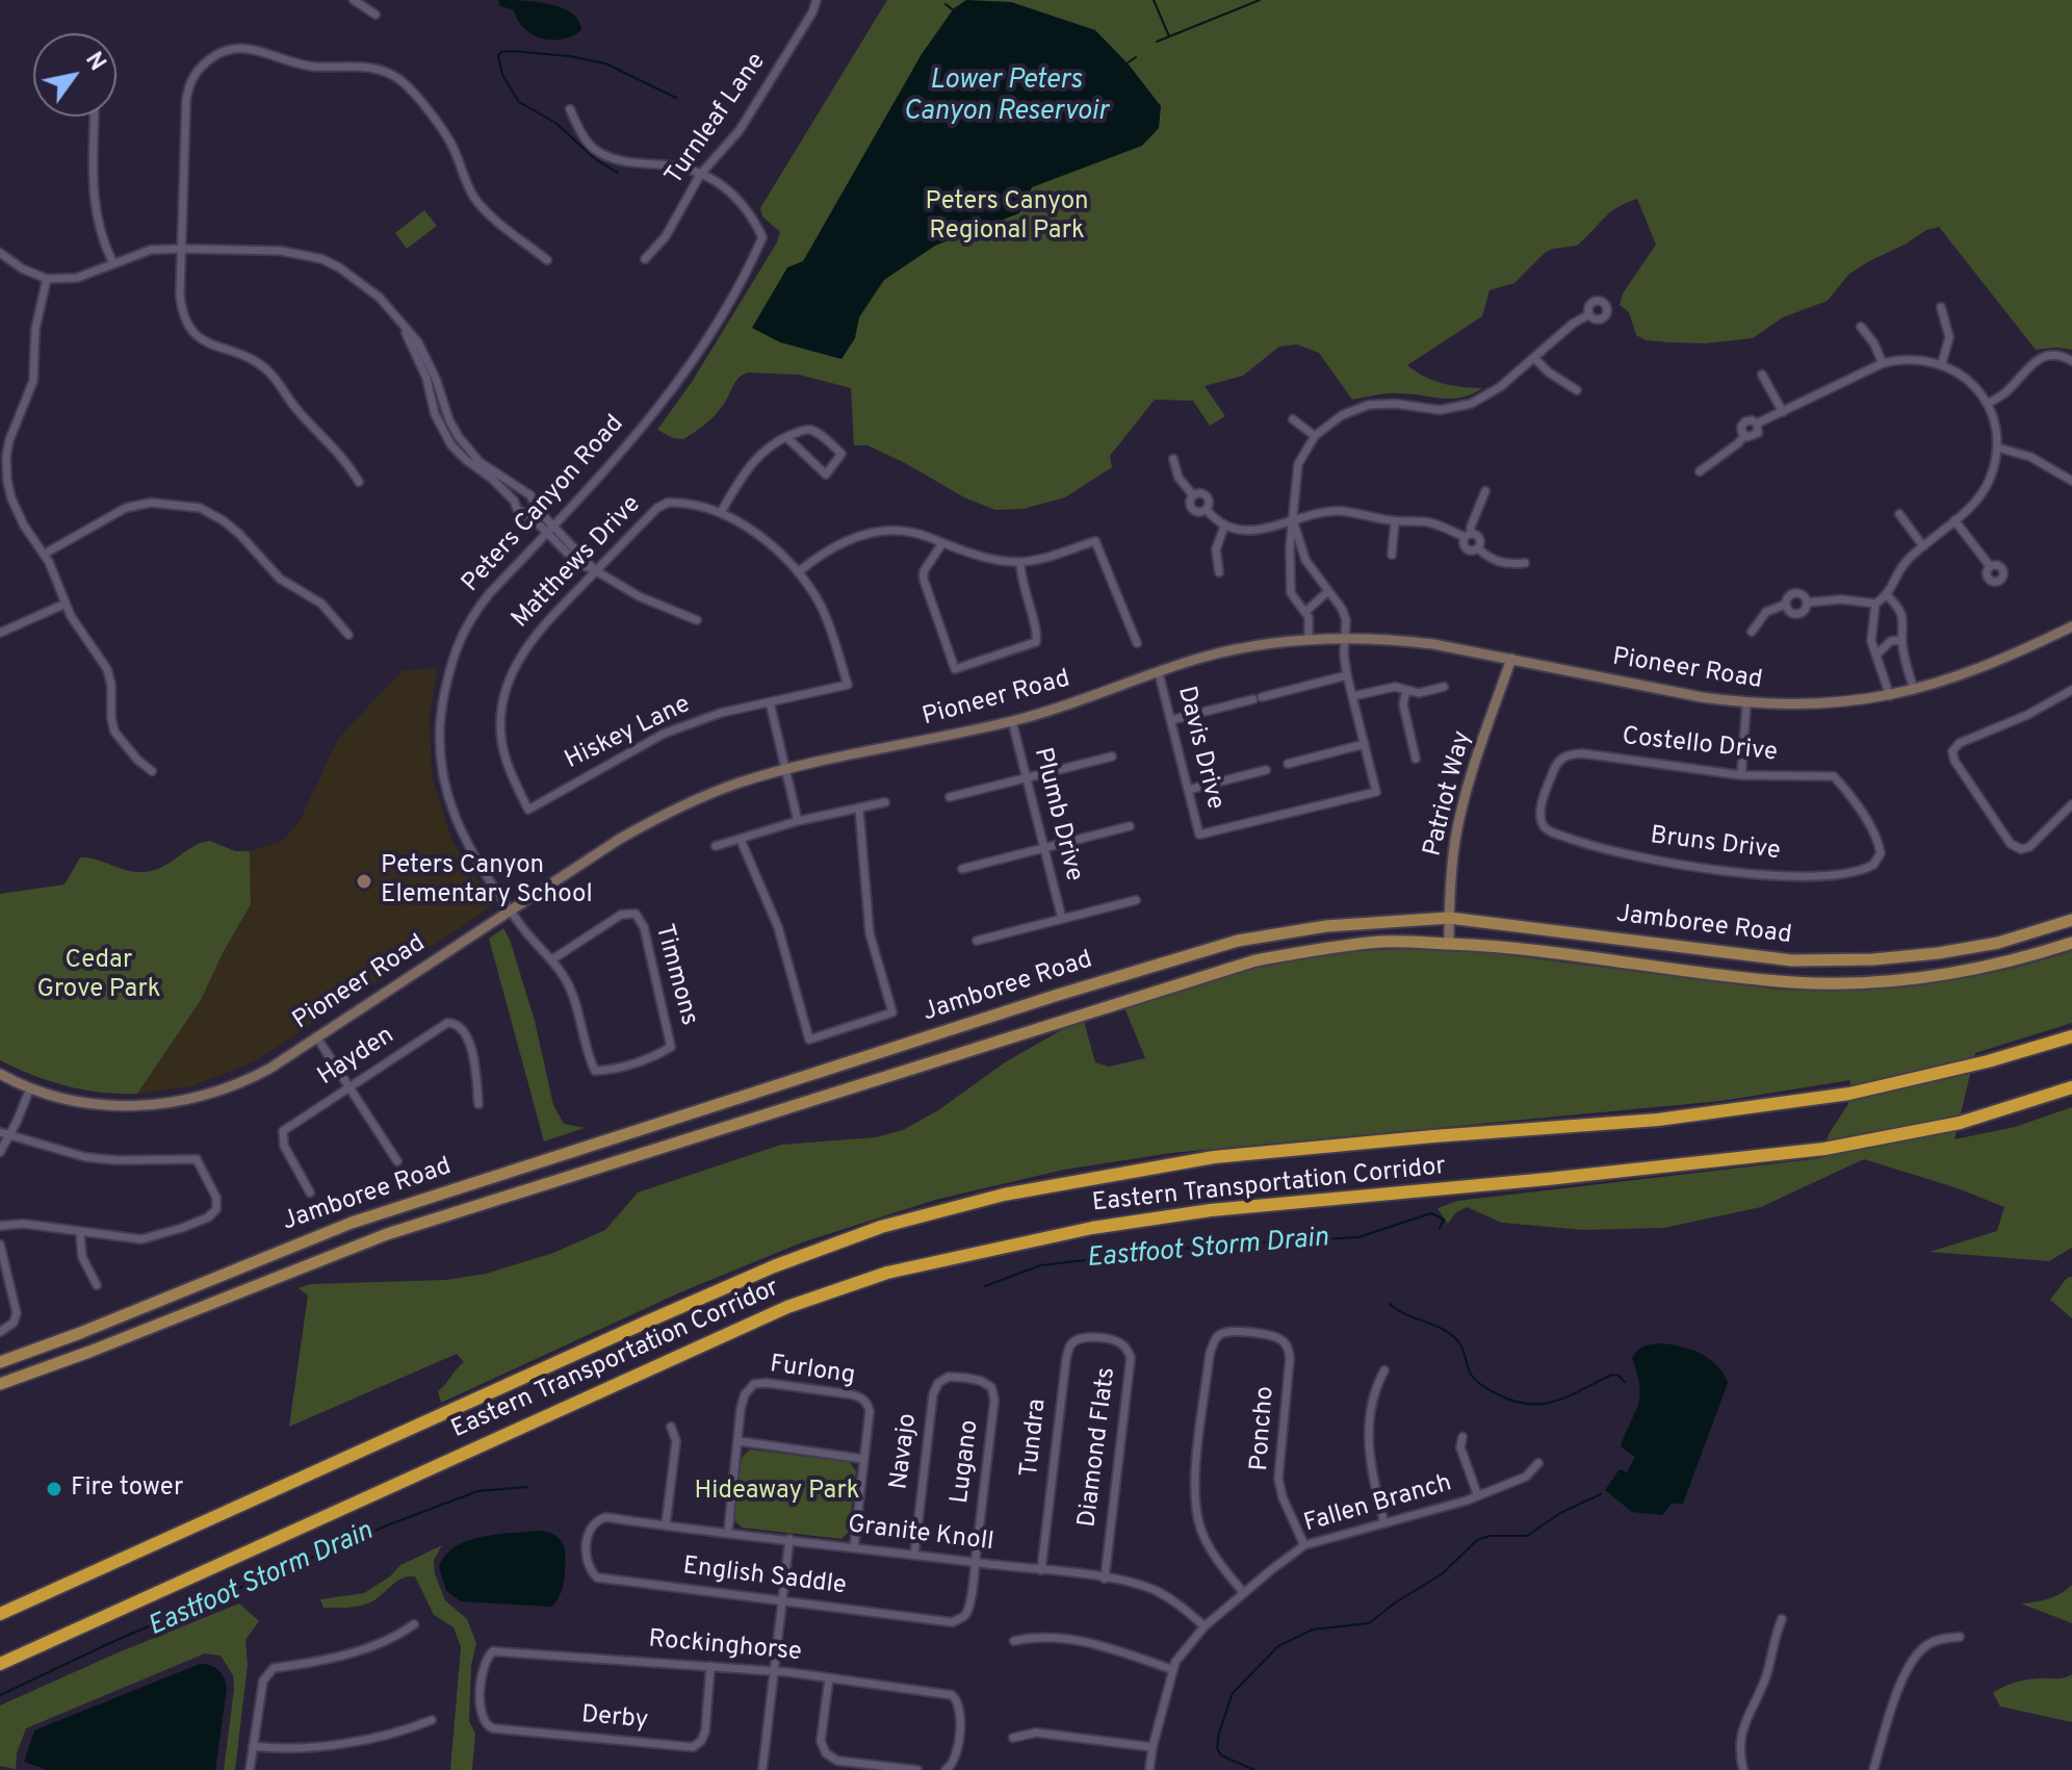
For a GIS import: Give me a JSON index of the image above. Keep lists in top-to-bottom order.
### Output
{
  "streets": {
    "highway": ["Eastern Transportation Corridor"],
    "main road": ["Jamboree Road"],
    "street": [
      "Turnleaf Lane",
      "Peters Canyon Road",
      "Matthews Drive",
      "Pioneer Road",
      "Hiskey Lane",
      "Costello Drive",
      "Davis Drive",
      "Patriot Way",
      "Plumb Drive",
      "Bruns Drive",
      "Timmons",
      "Hayden",
      "Furlong",
      "Poncho",
      "Tundra",
      "Diamond Flats",
      "Navajo",
      "Lugano",
      "Fallen Branch",
      "Granite Knoll",
      "English Saddle",
      "Rockinghorse",
      "Derby"
    ]
  },
  "crossings": [
    ["Turnleaf Lane", "Peters Canyon Road"],
    ["Peters Canyon Road", "Pioneer Road"],
    ["Peters Canyon Road", "Timmons"],
    ["Matthews Drive", "Hiskey Lane"],
    ["Pioneer Road", "Davis Drive"],
    ["Pioneer Road", "Patriot Way"],
    ["Pioneer Road", "Plumb Drive"],
    ["Costello Drive", "Bruns Drive"],
    ["Patriot Way", "Jamboree Road"],
    ["Furlong", "Granite Knoll"],
    ["Poncho", "Fallen Branch"],
    ["Tundra", "Diamond Flats"],
    ["Tundra", "Granite Knoll"],
    ["Diamond Flats", "Granite Knoll"],
    ["Navajo", "Lugano"],
    ["Navajo", "Granite Knoll"],
    ["Lugano", "Granite Knoll"],
    ["Lugano", "English Saddle"],
    ["Fallen Branch", "Granite Knoll"],
    ["Granite Knoll", "English Saddle"],
    ["Rockinghorse", "Derby"]
  ],
  "water": ["Lower Peters Canyon Reservoir", "Eastfoot Storm Drain"],
  "parks": ["Peters Canyon Regional Park", "Cedar Grove Park", "Hideaway Park"],
  "places": ["Peters Canyon Elementary School", "Fire tower"],
  "north": "top right"
}
